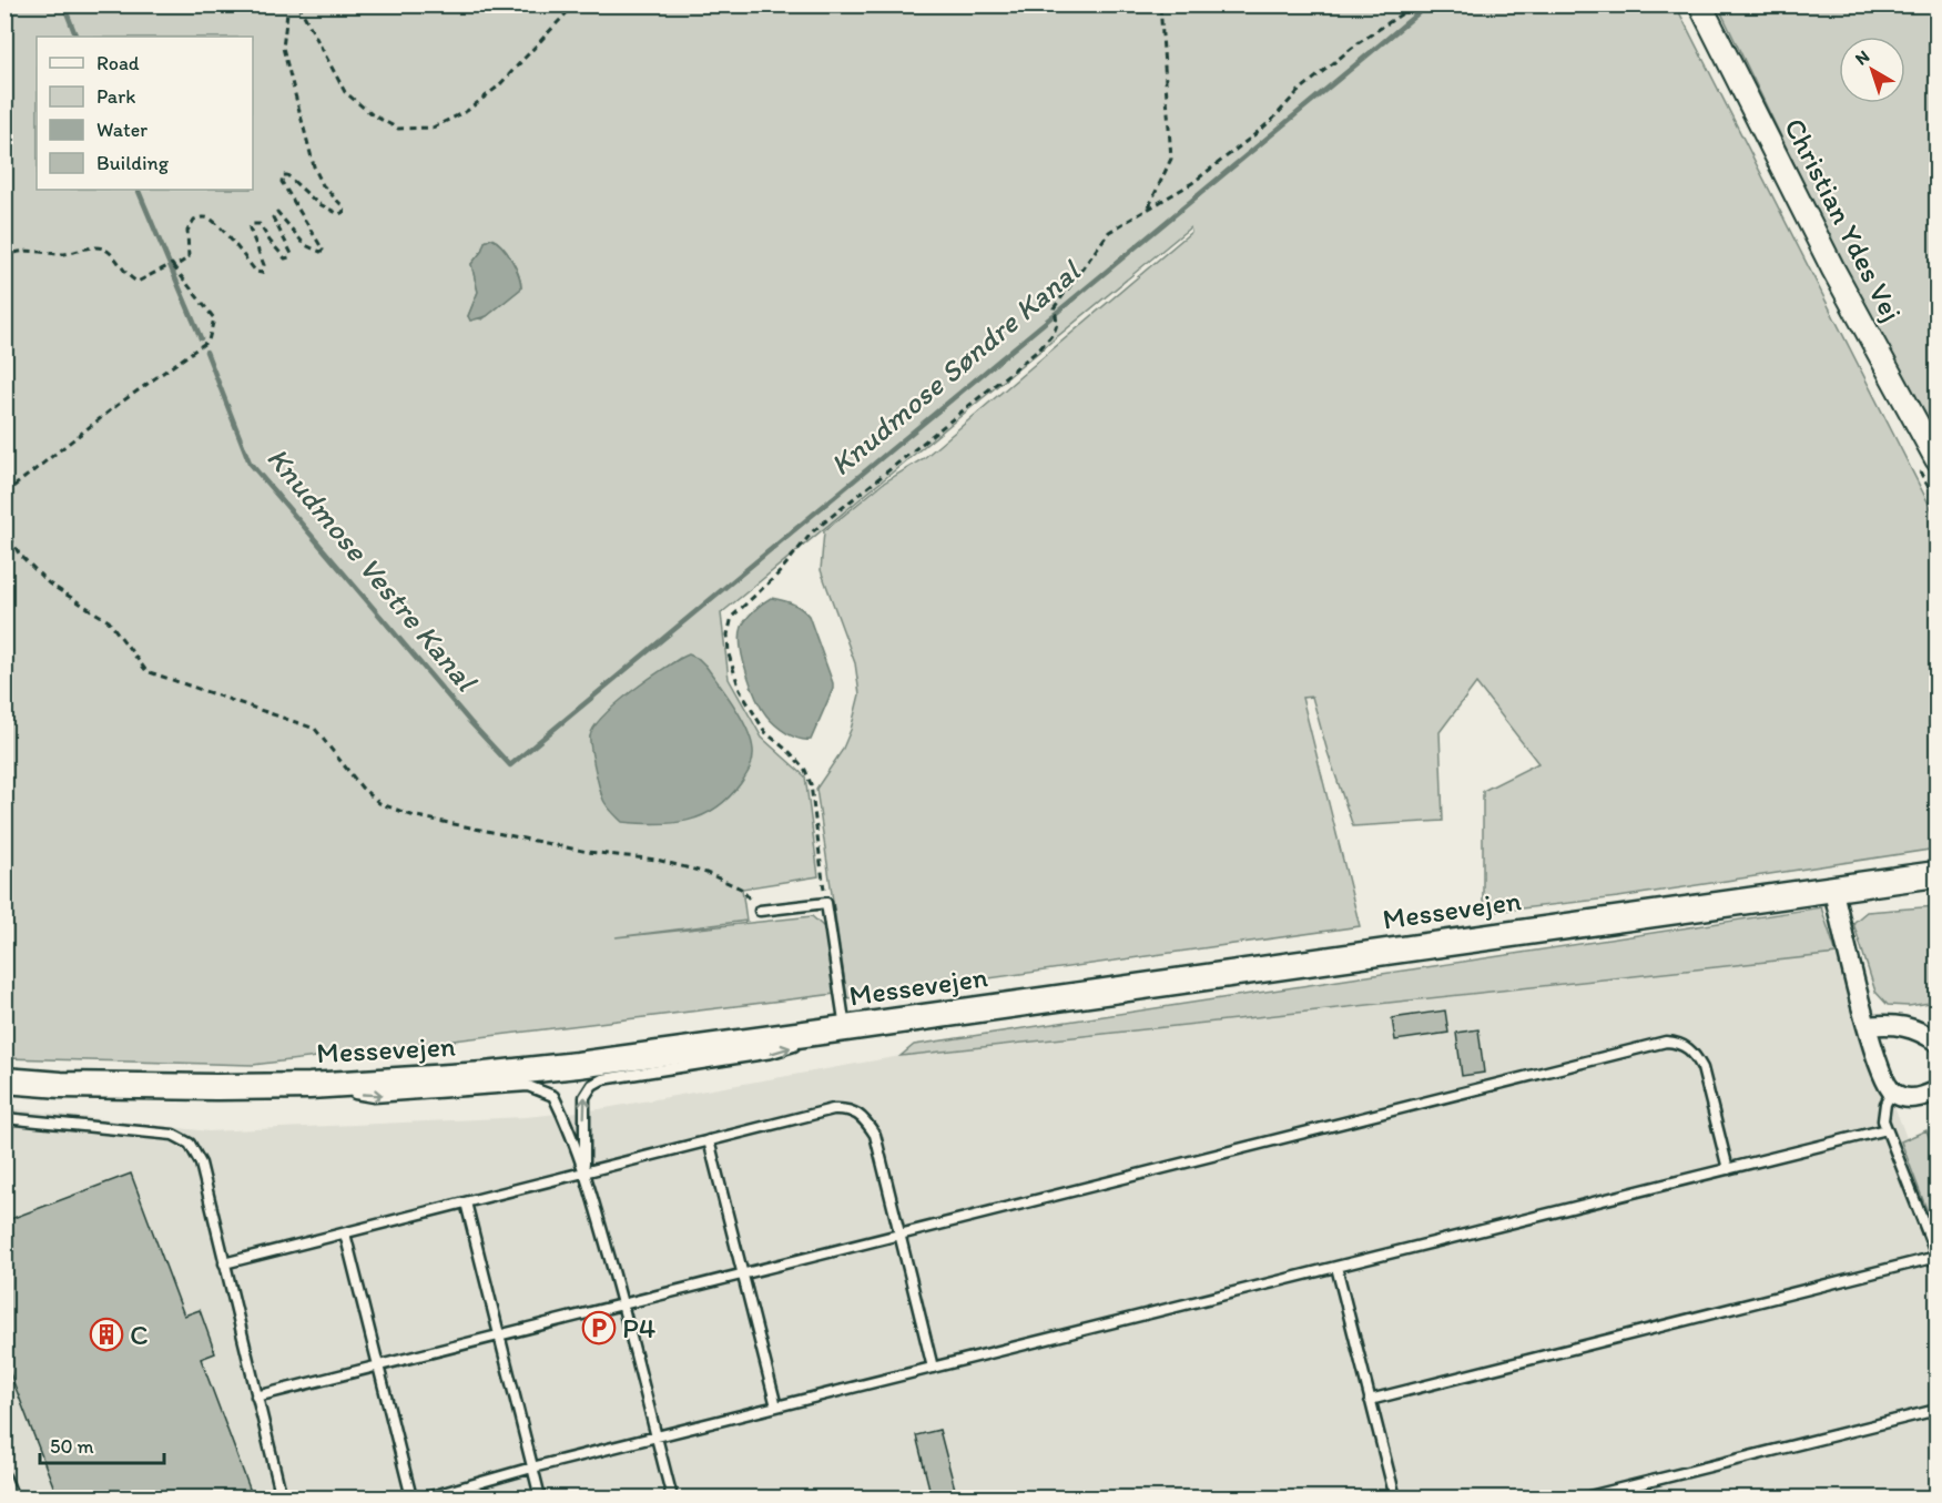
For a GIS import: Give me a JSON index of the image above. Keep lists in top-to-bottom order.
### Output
{
  "streets": {
    "main road": ["Messevejen"],
    "street": ["Christian Ydes Vej"]
  },
  "water": ["Knudmose Søndre Kanal", "Knudmose Vestre Kanal"],
  "places": {
    "parking": ["P4"],
    "building": ["C"]
  },
  "legend": [
    "Road",
    "Park",
    "Water",
    "Building"
  ],
  "scale_bar": "50 m",
  "north": "top left"
}
